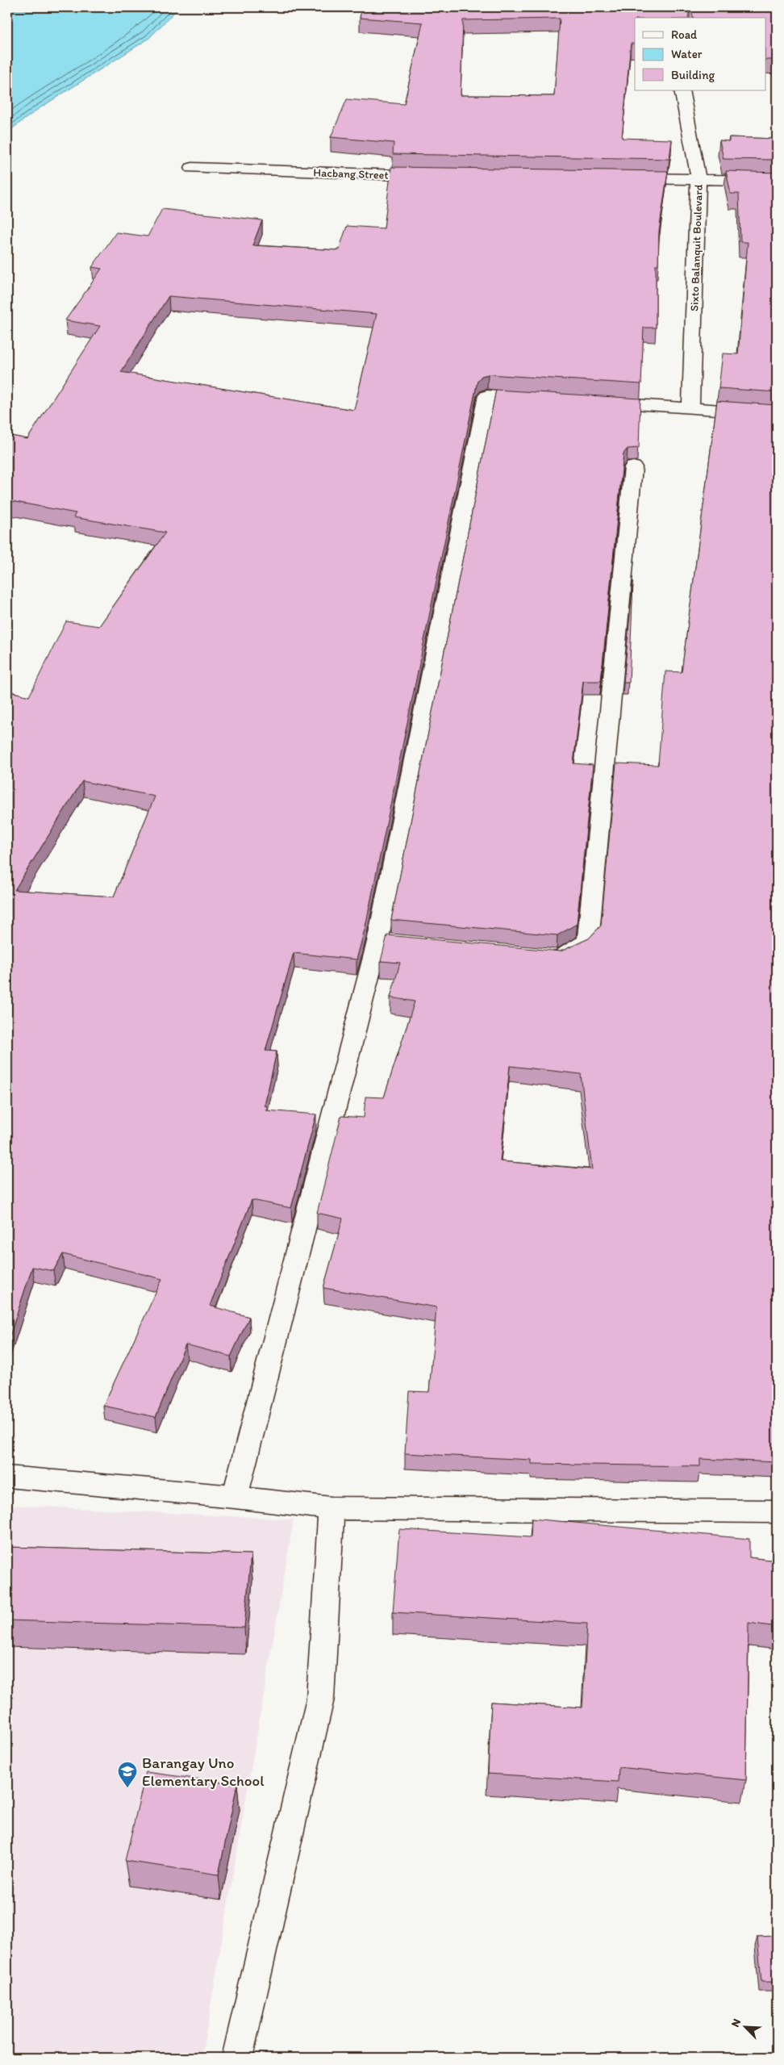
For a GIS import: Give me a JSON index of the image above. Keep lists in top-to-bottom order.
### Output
{
  "streets": {
    "street": ["Hacbang Street", "Sixto Balanquit Boulevard"]
  },
  "places": {
    "school or university": ["Barangay Uno Elementary School"]
  },
  "legend": ["Road", "Water", "Building"],
  "north": "top left"
}
